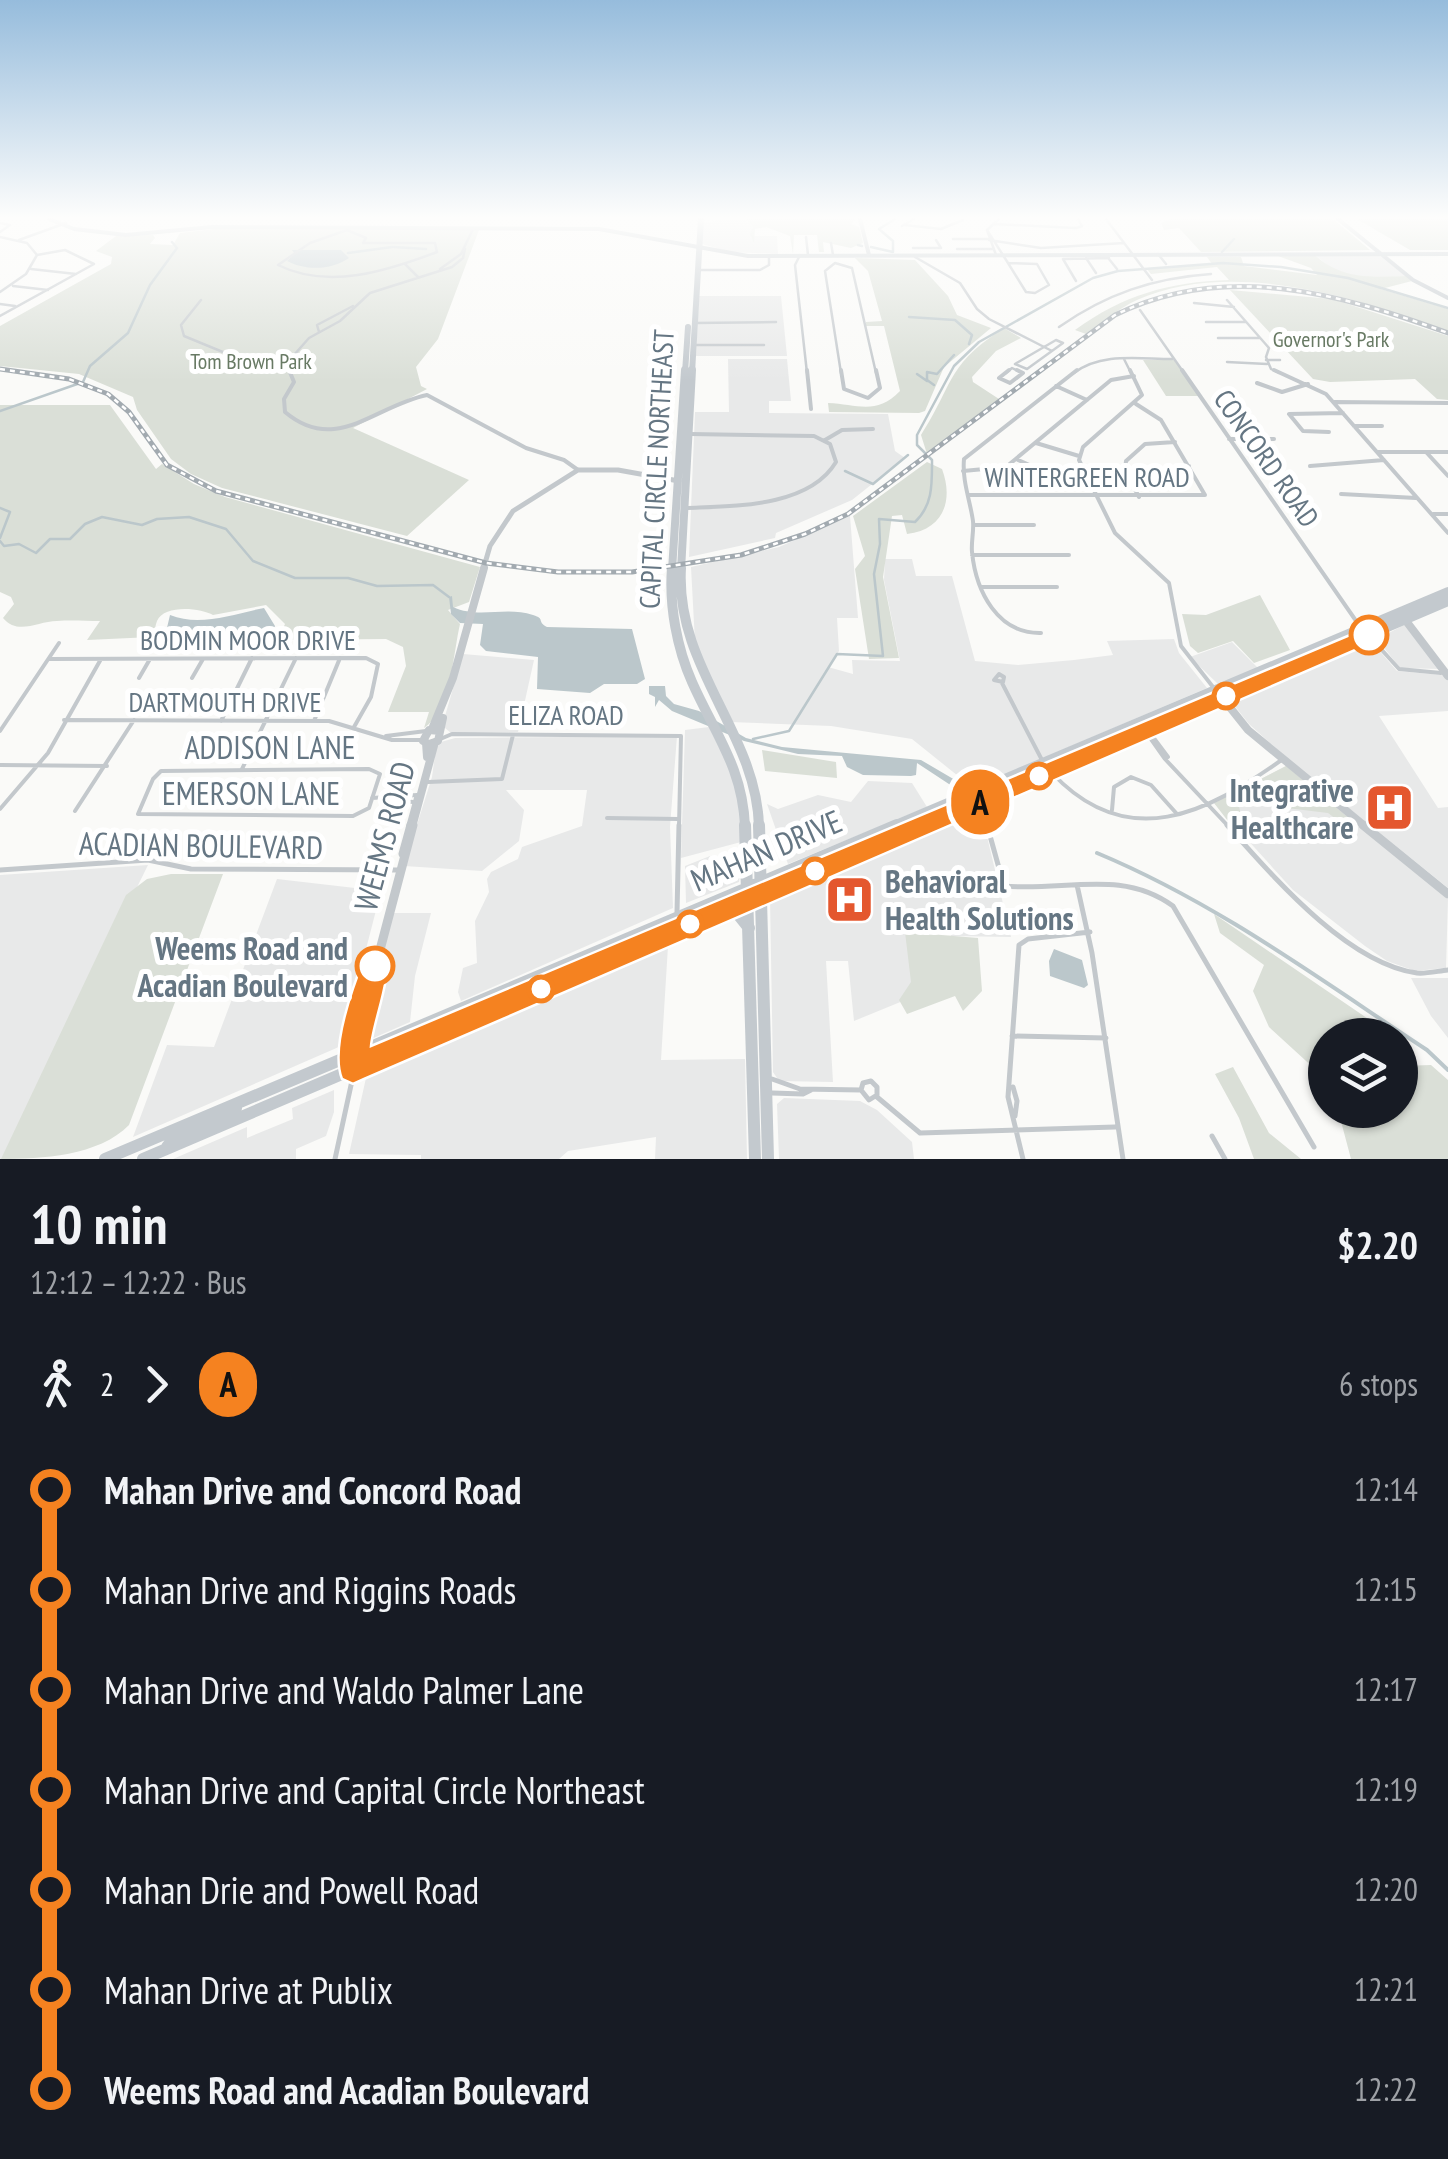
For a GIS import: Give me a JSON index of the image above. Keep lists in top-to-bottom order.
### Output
{
  "streets": {
    "main road": ["CAPITAL CIRCLE NORTHEAST", "MAHAN DRIVE"],
    "street": [
      "CONCORD ROAD",
      "WINTERGREEN ROAD",
      "BODMIN MOOR DRIVE",
      "DARTMOUTH DRIVE",
      "ELIZA ROAD",
      "ADDISON LANE",
      "EMERSON LANE",
      "WEEMS ROAD",
      "ACADIAN BOULEVARD"
    ]
  },
  "crossings": [
    ["CONCORD ROAD", "MAHAN DRIVE"],
    ["CAPITAL CIRCLE NORTHEAST", "WEEMS ROAD"],
    ["CAPITAL CIRCLE NORTHEAST", "MAHAN DRIVE"],
    ["BODMIN MOOR DRIVE", "DARTMOUTH DRIVE"],
    ["DARTMOUTH DRIVE", "ELIZA ROAD"],
    ["DARTMOUTH DRIVE", "WEEMS ROAD"],
    ["ELIZA ROAD", "WEEMS ROAD"],
    ["ADDISON LANE", "EMERSON LANE"],
    ["WEEMS ROAD", "ACADIAN BOULEVARD"],
    ["WEEMS ROAD", "MAHAN DRIVE"]
  ],
  "parks": ["Governor's Park", "Tom Brown Park"],
  "places": {
    "hospital": ["Integrative Healthcare", "Behavioral Health Solutions"],
    "other": ["Weems Road and Acadian Boulevard"]
  },
  "lines": ["bus line A"],
  "page": {
    "on_map": "A",
    "heading": ["10 min", "12:12 – 12:22 · Bus", "$2.20"],
    "legs": ["2", "A", "6 stops"],
    "list": [
      {
        "name": "Mahan Drive and Concord Road",
        "value": "12:14"
      },
      {
        "name": "Mahan Drive and Riggins Roads",
        "value": "12:15"
      },
      {
        "name": "Mahan Drive and Waldo Palmer Lane",
        "value": "12:17"
      },
      {
        "name": "Mahan Drive and Capital Circle Northeast",
        "value": "12:19"
      },
      {
        "name": "Mahan Drie and Powell Road",
        "value": "12:20"
      },
      {
        "name": "Mahan Drive at Publix",
        "value": "12:21"
      },
      {
        "name": "Weems Road and Acadian Boulevard",
        "value": "12:22"
      }
    ]
  }
}
